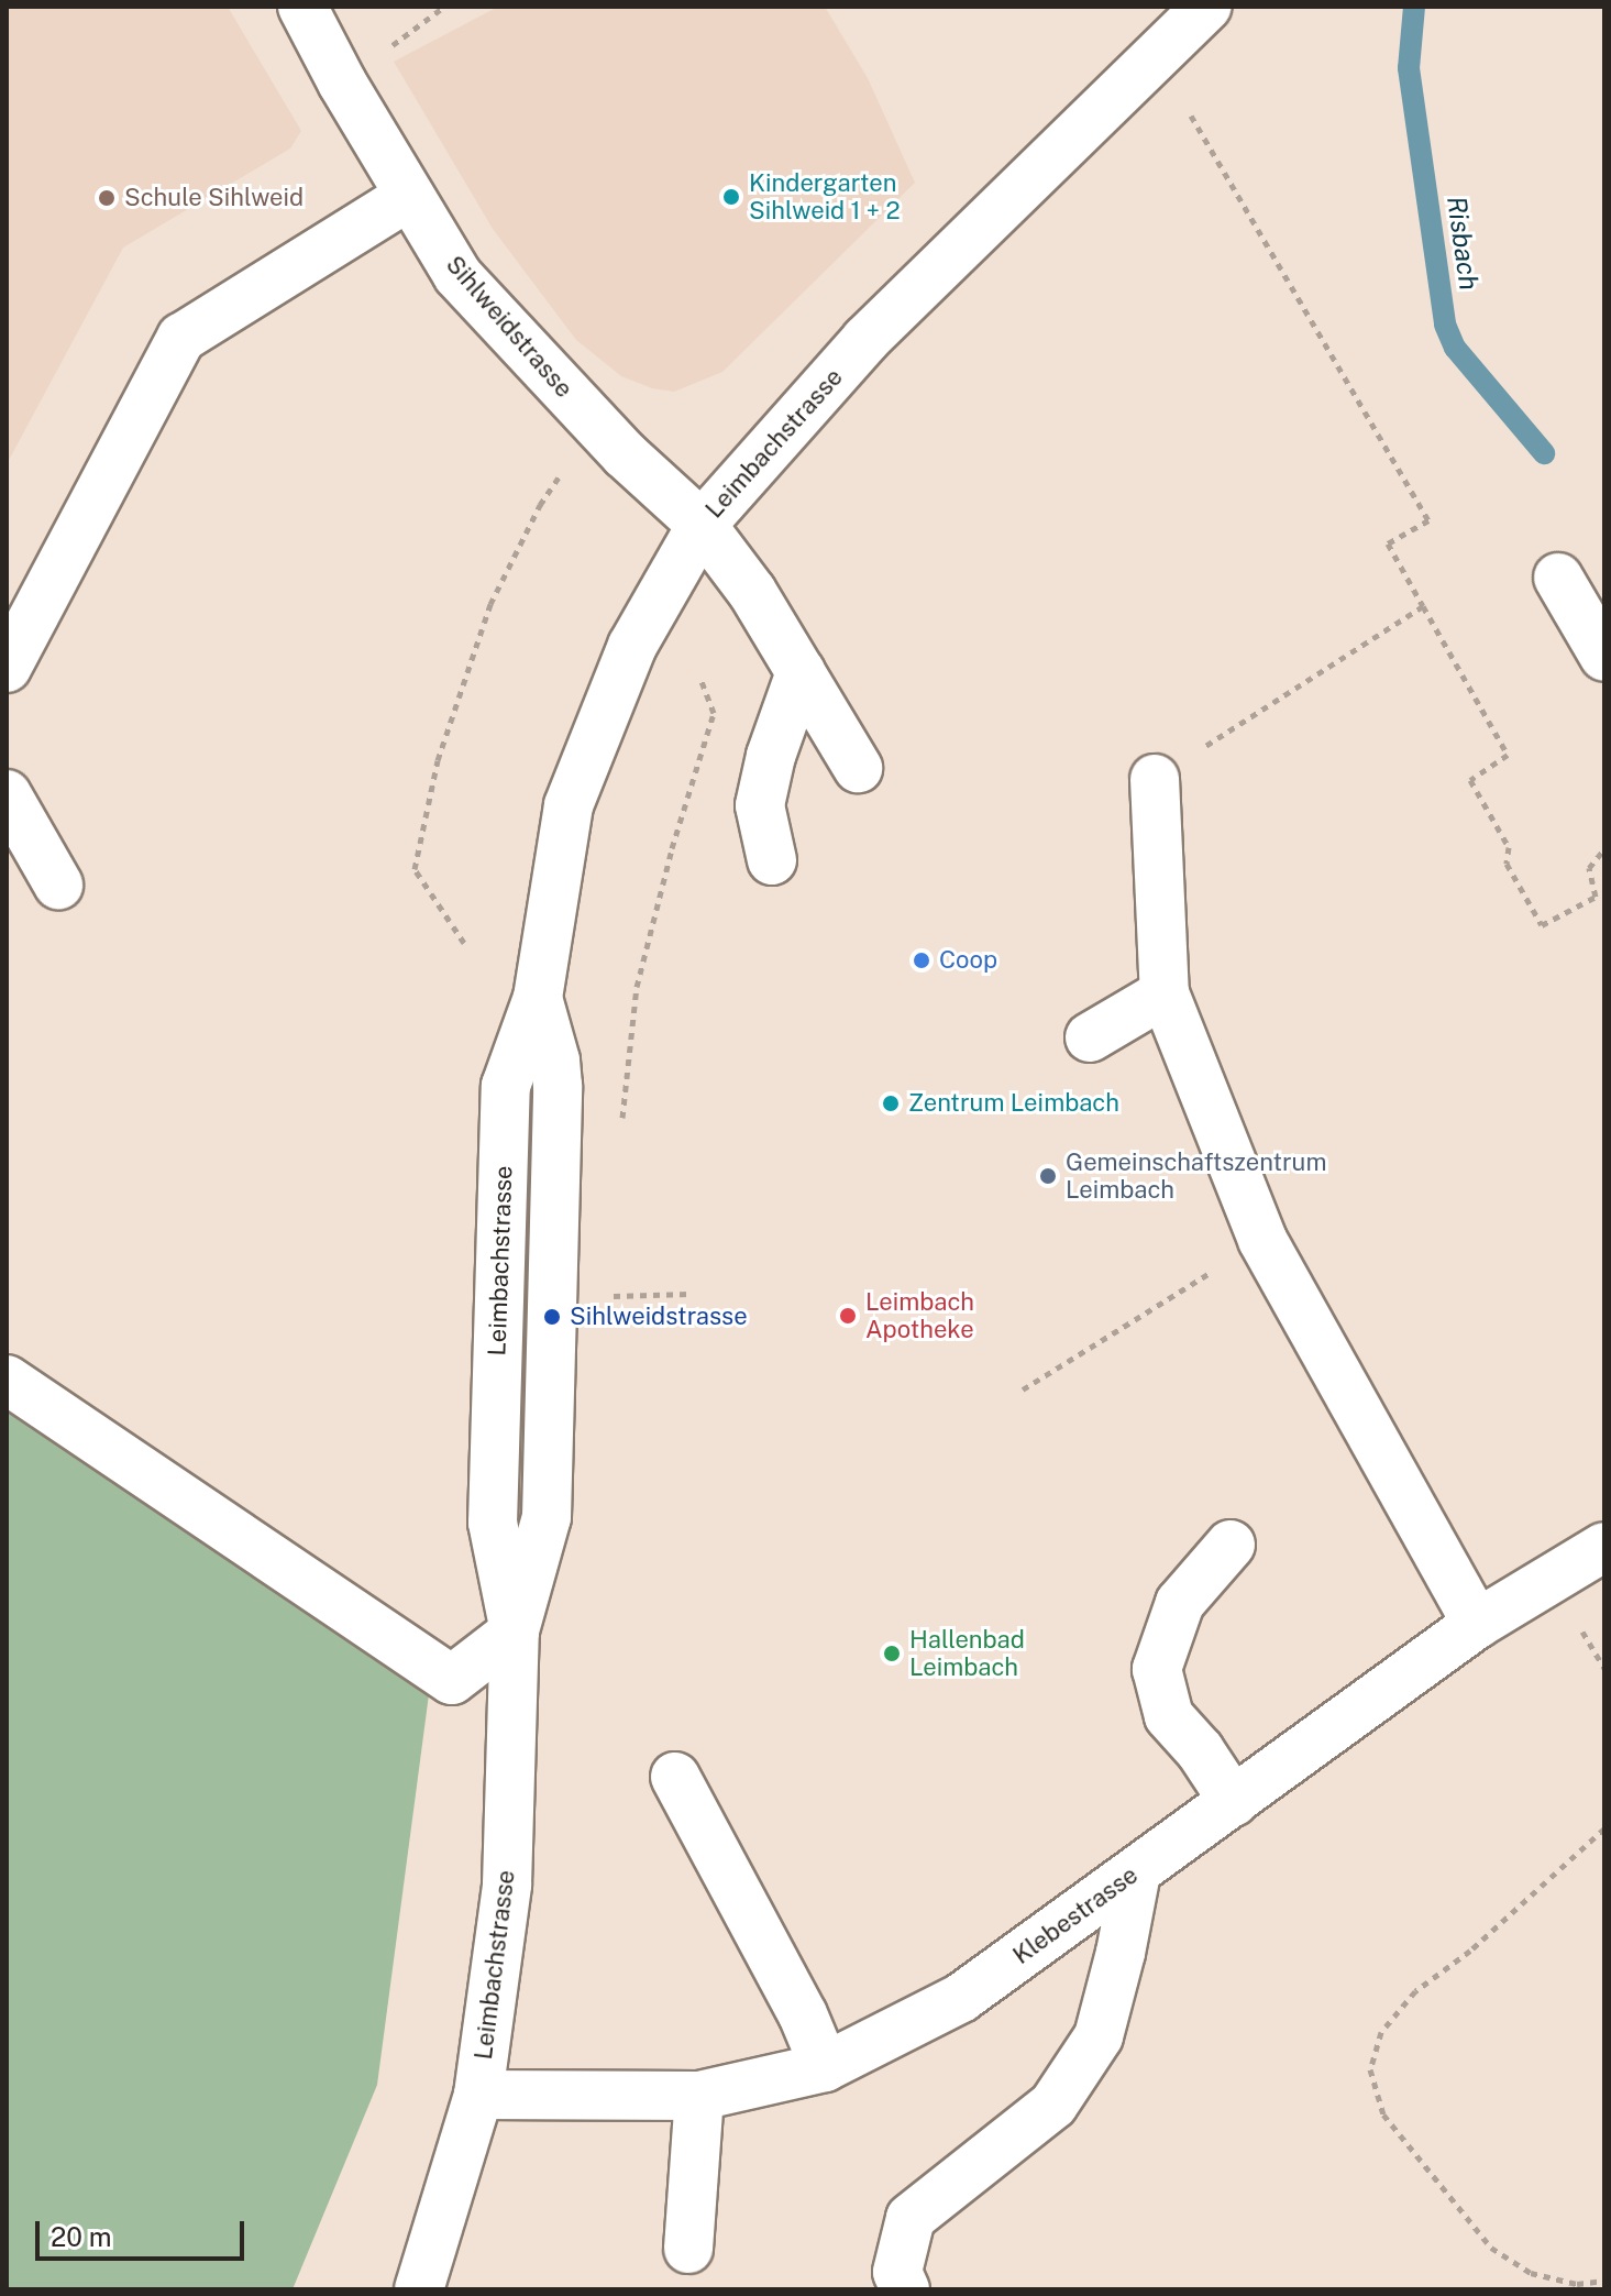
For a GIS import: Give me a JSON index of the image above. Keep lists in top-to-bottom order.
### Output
{
  "streets": {
    "street": ["Sihlweidstrasse", "Leimbachstrasse", "Klebestrasse"]
  },
  "crossings": [
    ["Sihlweidstrasse", "Leimbachstrasse"],
    ["Leimbachstrasse", "Klebestrasse"]
  ],
  "water": ["Risbach"],
  "places": [
    "Kindergarten Sihlweid 1 + 2",
    "Schule Sihlweid",
    "Coop",
    "Zentrum Leimbach",
    "Gemeinschaftszentrum Leimbach",
    "Leimbach Apotheke",
    "Sihlweidstrasse",
    "Hallenbad Leimbach"
  ],
  "scale_bar": "20 m"
}
